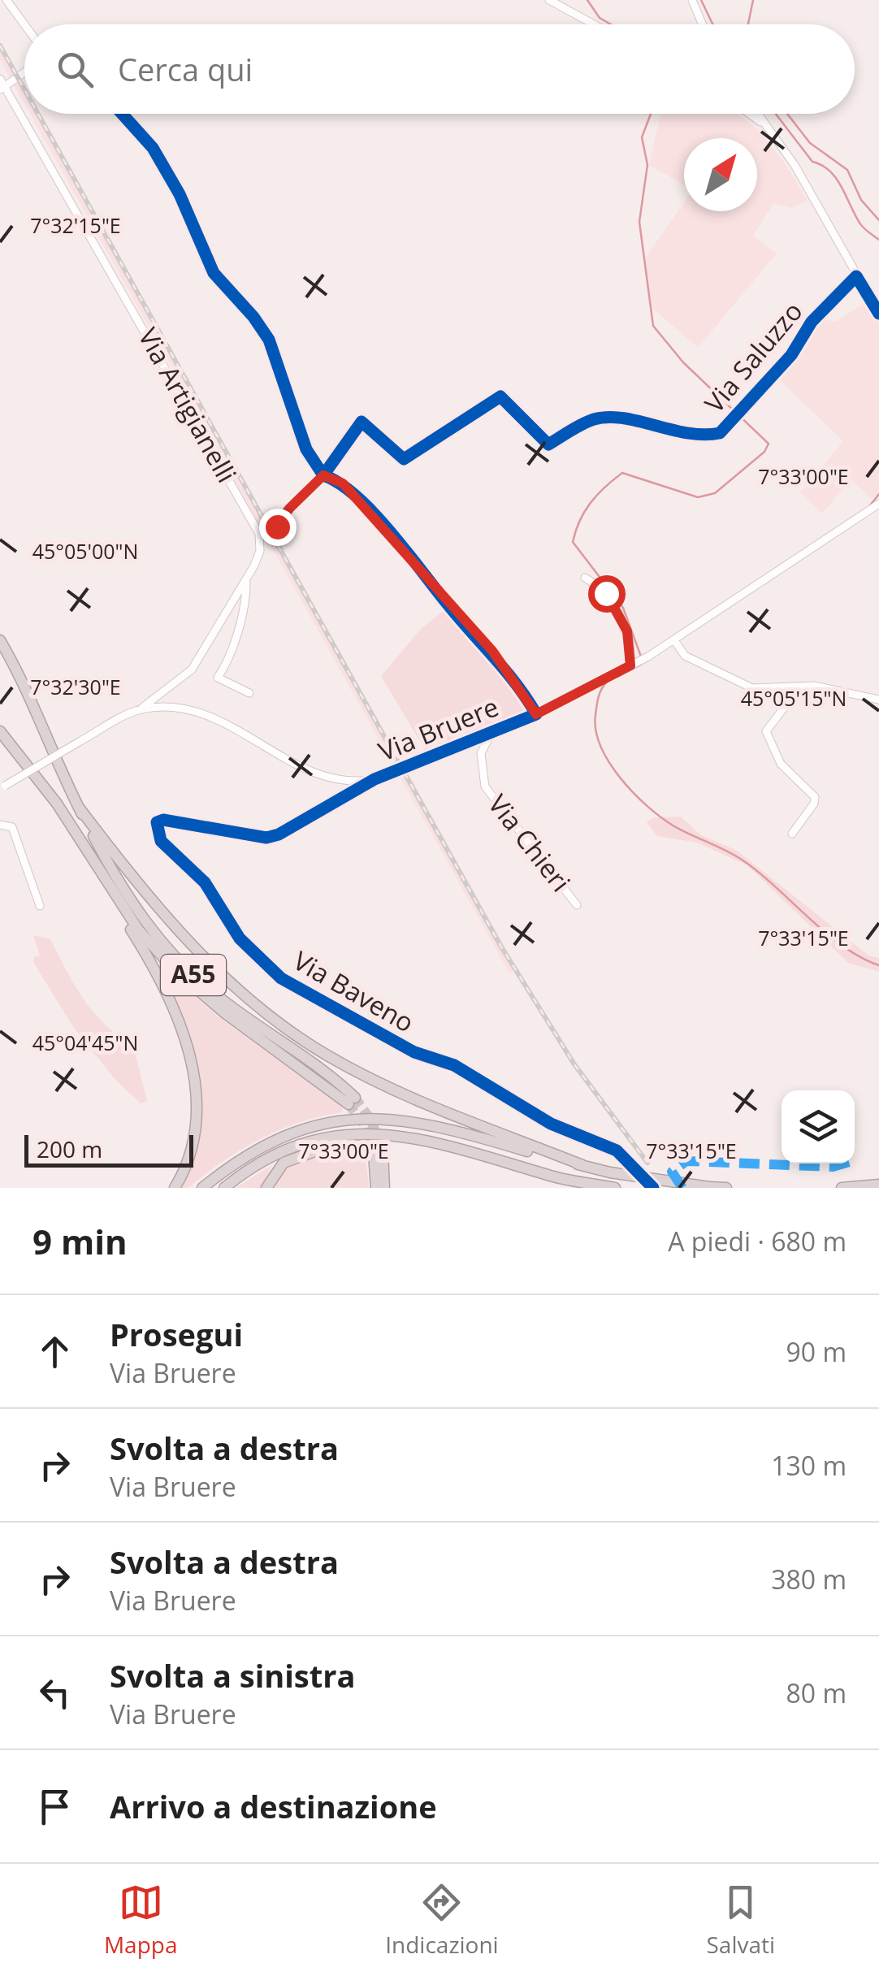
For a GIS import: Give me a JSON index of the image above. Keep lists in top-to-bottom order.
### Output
{
  "streets": {
    "highway": ["A55"],
    "street": [
      "Via Saluzzo",
      "Via Artigianelli",
      "Via Bruere",
      "Via Chieri",
      "Via Baveno"
    ]
  },
  "crossings": [
    ["Via Saluzzo", "Via Bruere"],
    ["Via Artigianelli", "Via Bruere"],
    ["Via Bruere", "Via Chieri"],
    ["Via Bruere", "Via Baveno"]
  ],
  "scale_bar": "200 m",
  "north": "top right",
  "page": {
    "search": "Cerca qui",
    "scale": "200 m",
    "heading": ["9 min", "A piedi · 680 m"],
    "list": [
      ["Prosegui", "Via Bruere", "90 m"],
      ["Svolta a destra", "Via Bruere", "130 m"],
      ["Svolta a destra", "Via Bruere", "380 m"],
      ["Svolta a sinistra", "Via Bruere", "80 m"],
      "Arrivo a destinazione"
    ],
    "nav": ["Mappa", "Indicazioni", "Salvati"]
  },
  "coordinates": [
    "7°32'15\"E",
    "7°33'00\"E",
    "45°05'00\"N",
    "7°32'30\"E",
    "45°05'15\"N",
    "7°33'15\"E",
    "45°04'45\"N"
  ]
}
